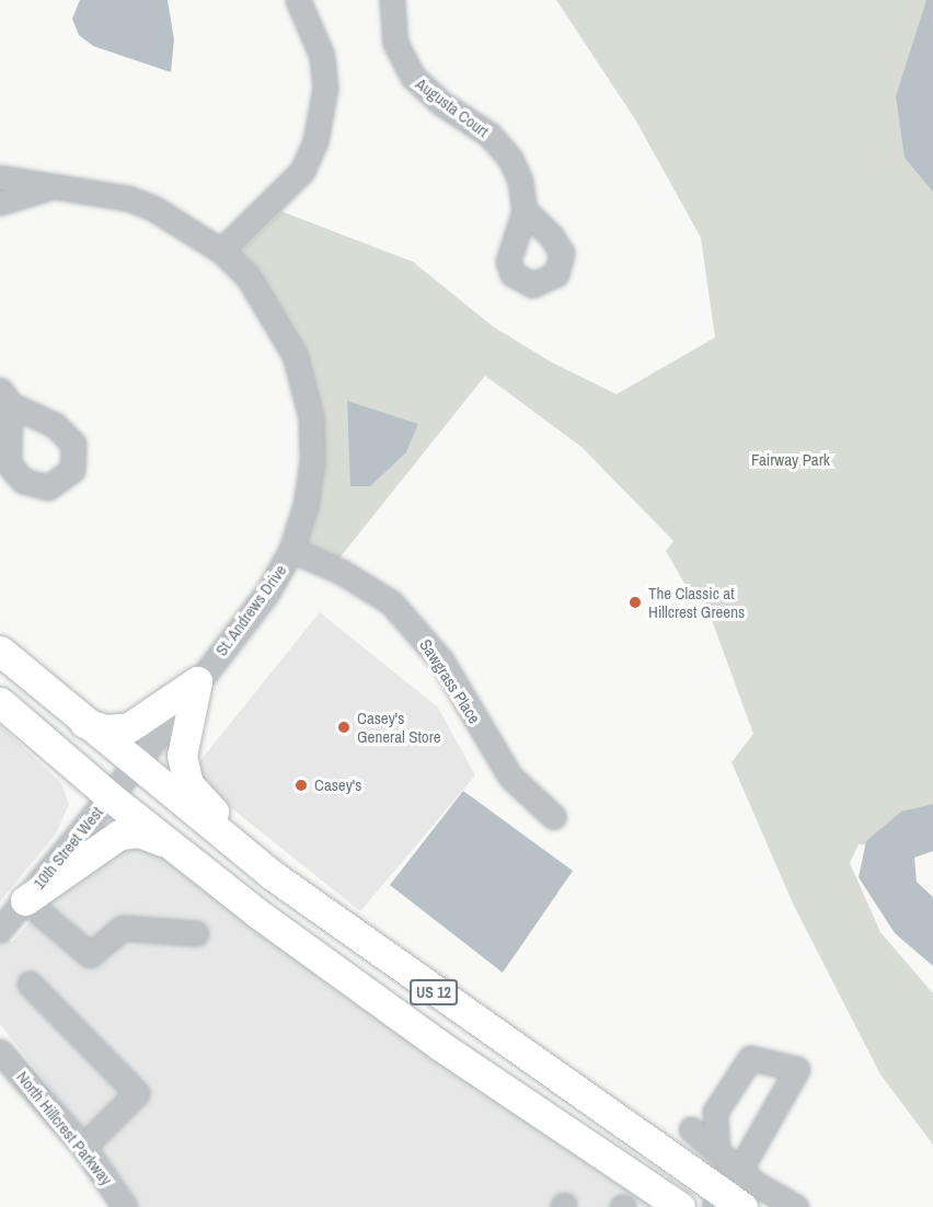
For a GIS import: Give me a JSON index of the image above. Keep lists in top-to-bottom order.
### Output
{
  "streets": {
    "main road": ["US 12"],
    "street": [
      "Augusta Court",
      "St. Andrews Drive",
      "Sawgrass Place",
      "10th Street West",
      "North Hillcrest Parkway"
    ]
  },
  "crossings": [
    ["St. Andrews Drive", "Sawgrass Place"],
    ["St. Andrews Drive", "10th Street West"],
    ["St. Andrews Drive", "US 12"],
    ["10th Street West", "US 12"]
  ],
  "parks": ["Fairway Park"],
  "places": ["The Classic at Hillcrest Greens", "Casey's General Store", "Casey's"]
}
